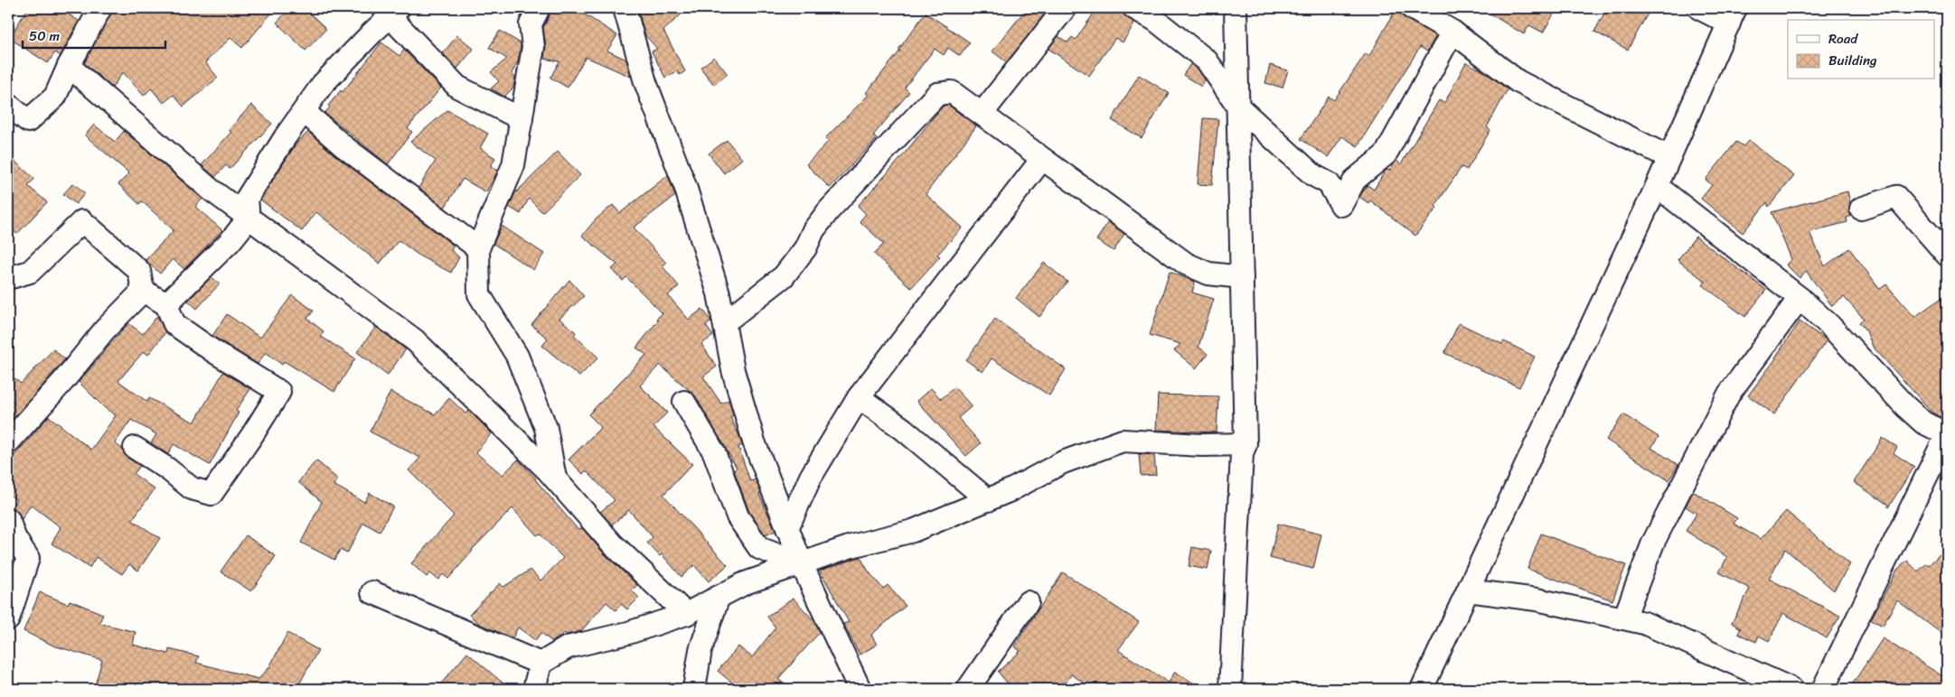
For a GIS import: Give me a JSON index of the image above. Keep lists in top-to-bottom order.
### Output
{
  "legend": ["Road", "Building"],
  "scale_bar": "50 m"
}
